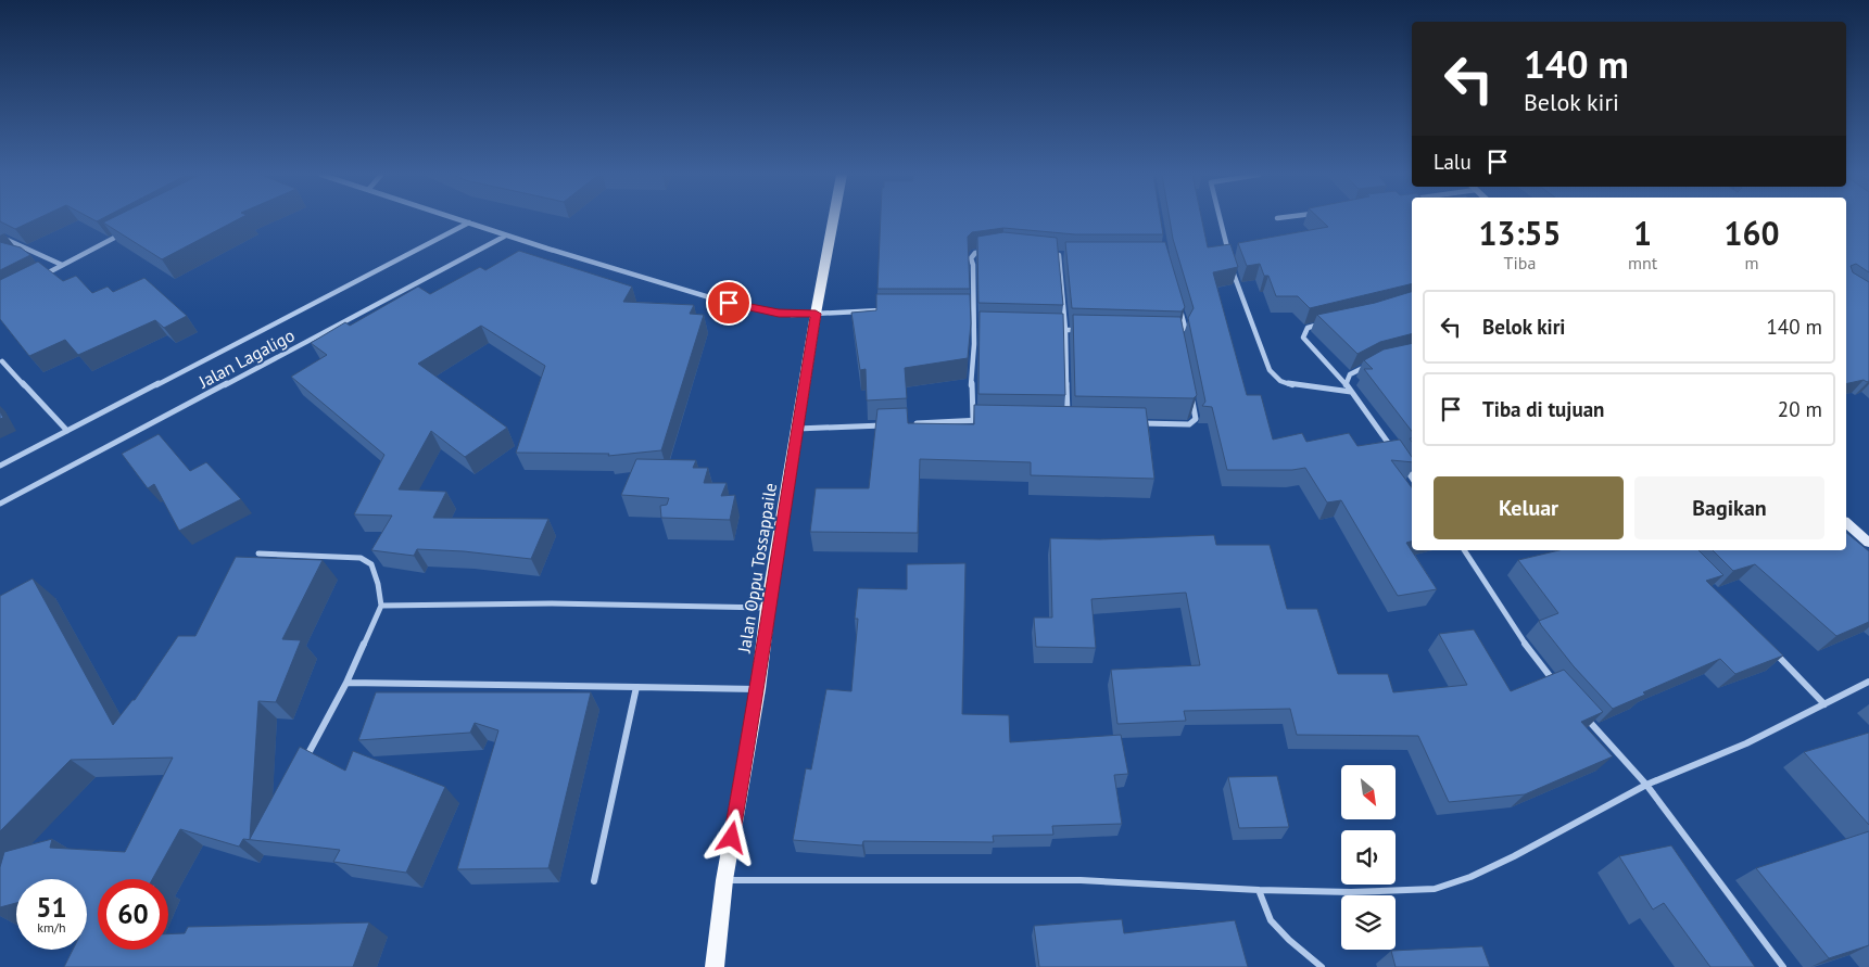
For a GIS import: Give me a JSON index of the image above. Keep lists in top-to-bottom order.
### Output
{
  "streets": {
    "main road": ["Jalan Oppu Tossappaile"],
    "street": ["Jalan Lagaligo"]
  },
  "north": "bottom right",
  "page": {
    "turn": ["140 m", "Belok kiri"],
    "then": "Lalu",
    "eta": [
      "13:55",
      "Tiba",
      "1",
      "mnt",
      "160",
      "m"
    ],
    "list": [
      {
        "name": "Belok kiri",
        "value": "140 m"
      },
      {
        "name": "Tiba di tujuan",
        "value": "20 m"
      }
    ],
    "buttons": ["Keluar", "Bagikan"],
    "speed": "51 km/h",
    "limit": "60"
  }
}
